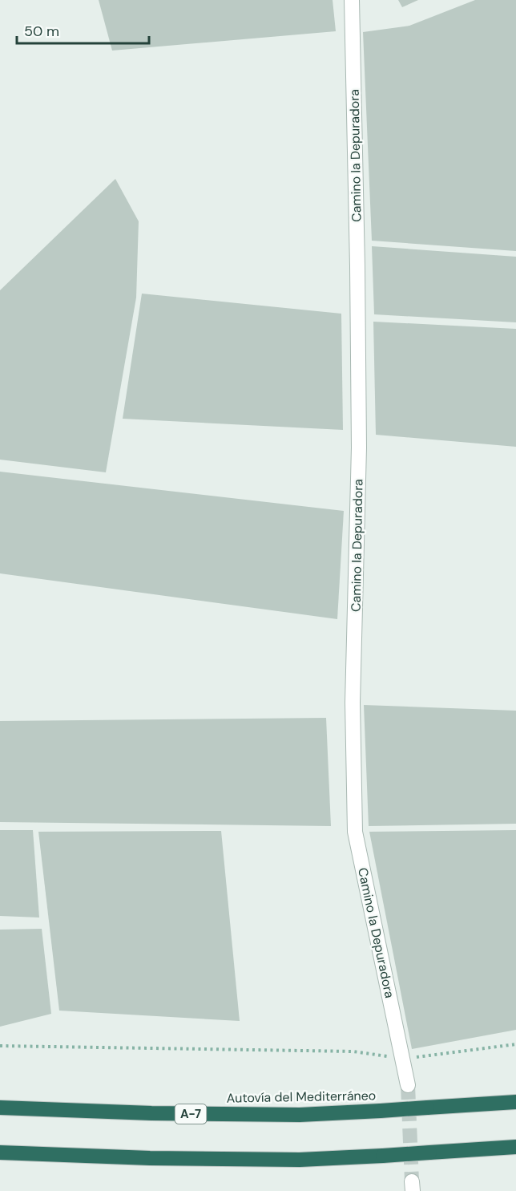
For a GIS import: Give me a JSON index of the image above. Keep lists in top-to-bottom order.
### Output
{
  "streets": {
    "highway": ["Autovía del Mediterráneo", "A-7"],
    "street": ["Camino la Depuradora"]
  },
  "scale_bar": "50 m"
}
